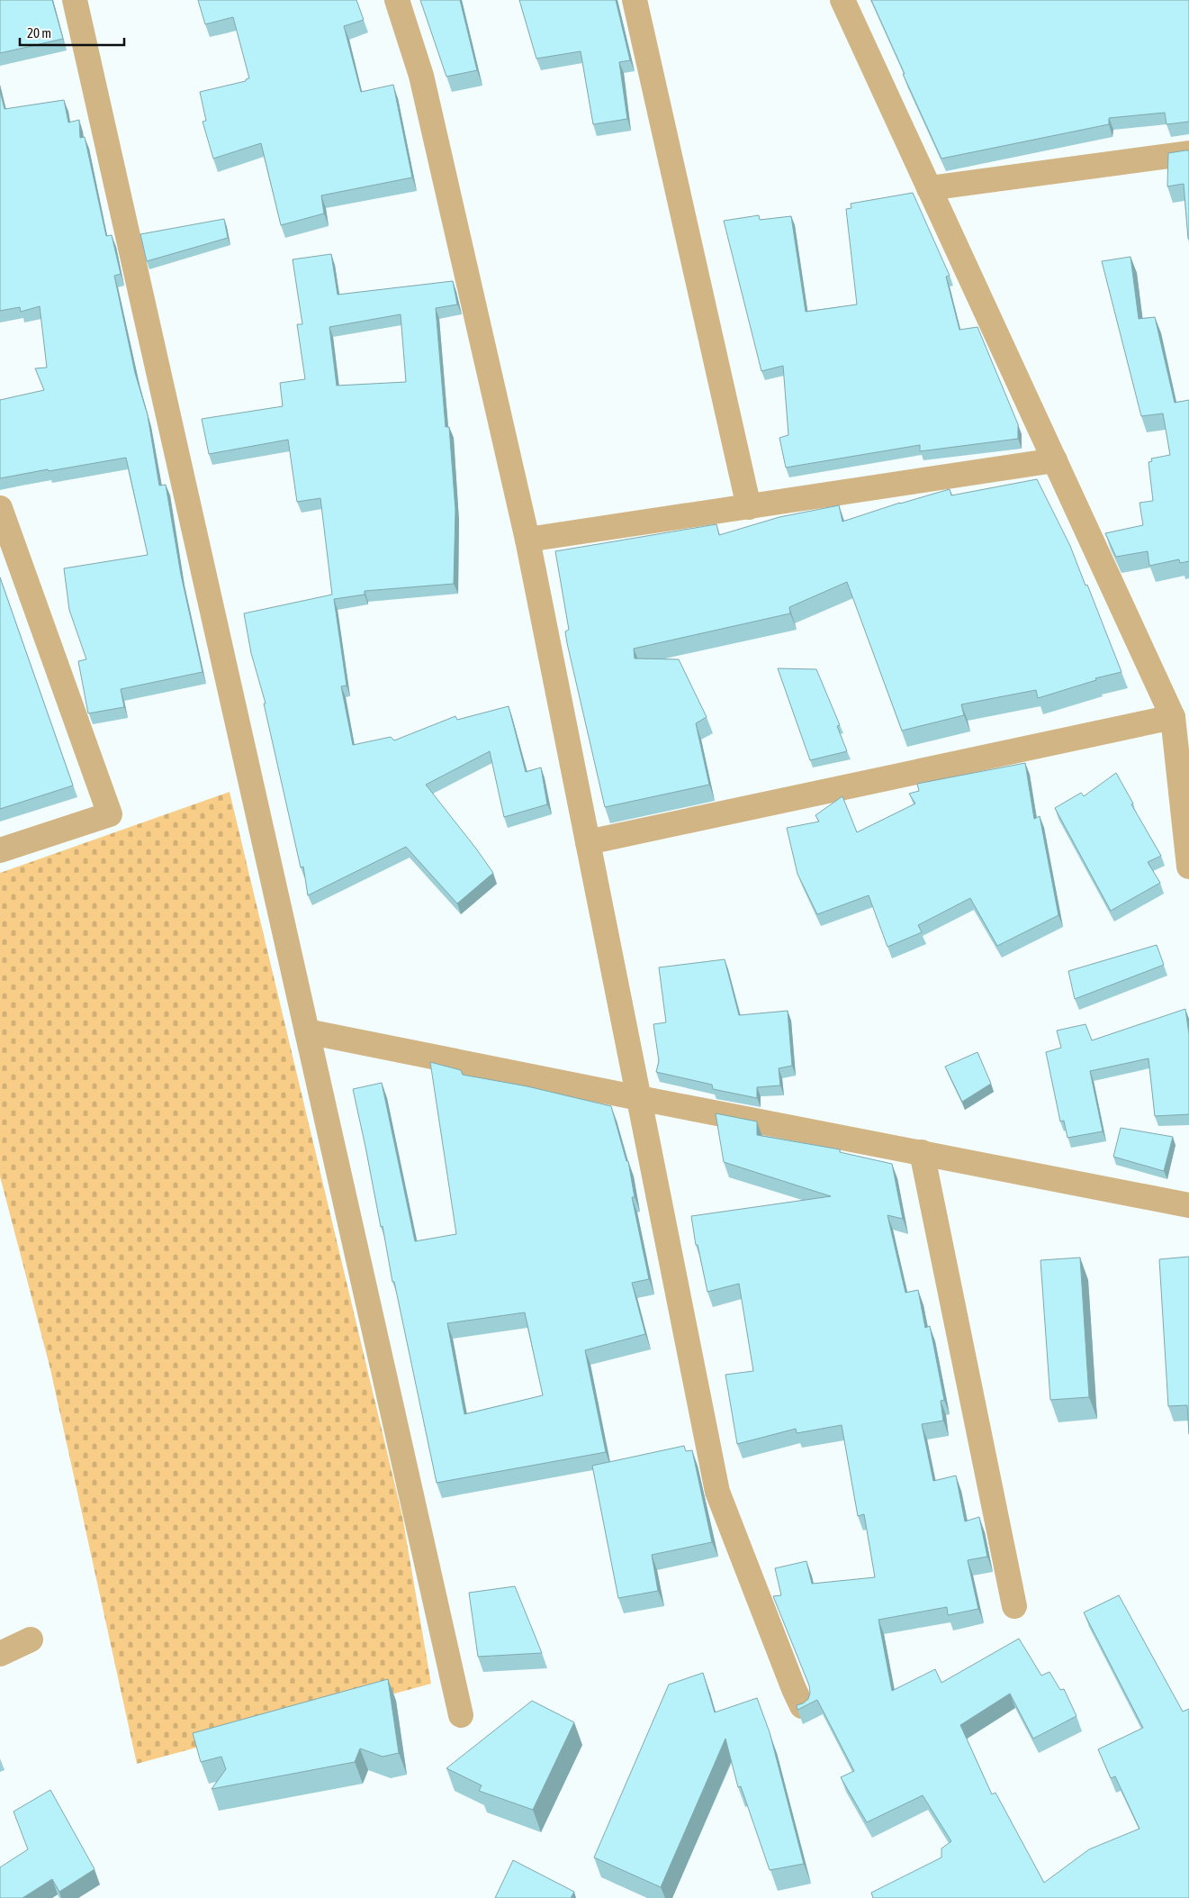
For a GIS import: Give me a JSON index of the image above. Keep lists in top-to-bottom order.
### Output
{
  "scale_bar": "20 m"
}
